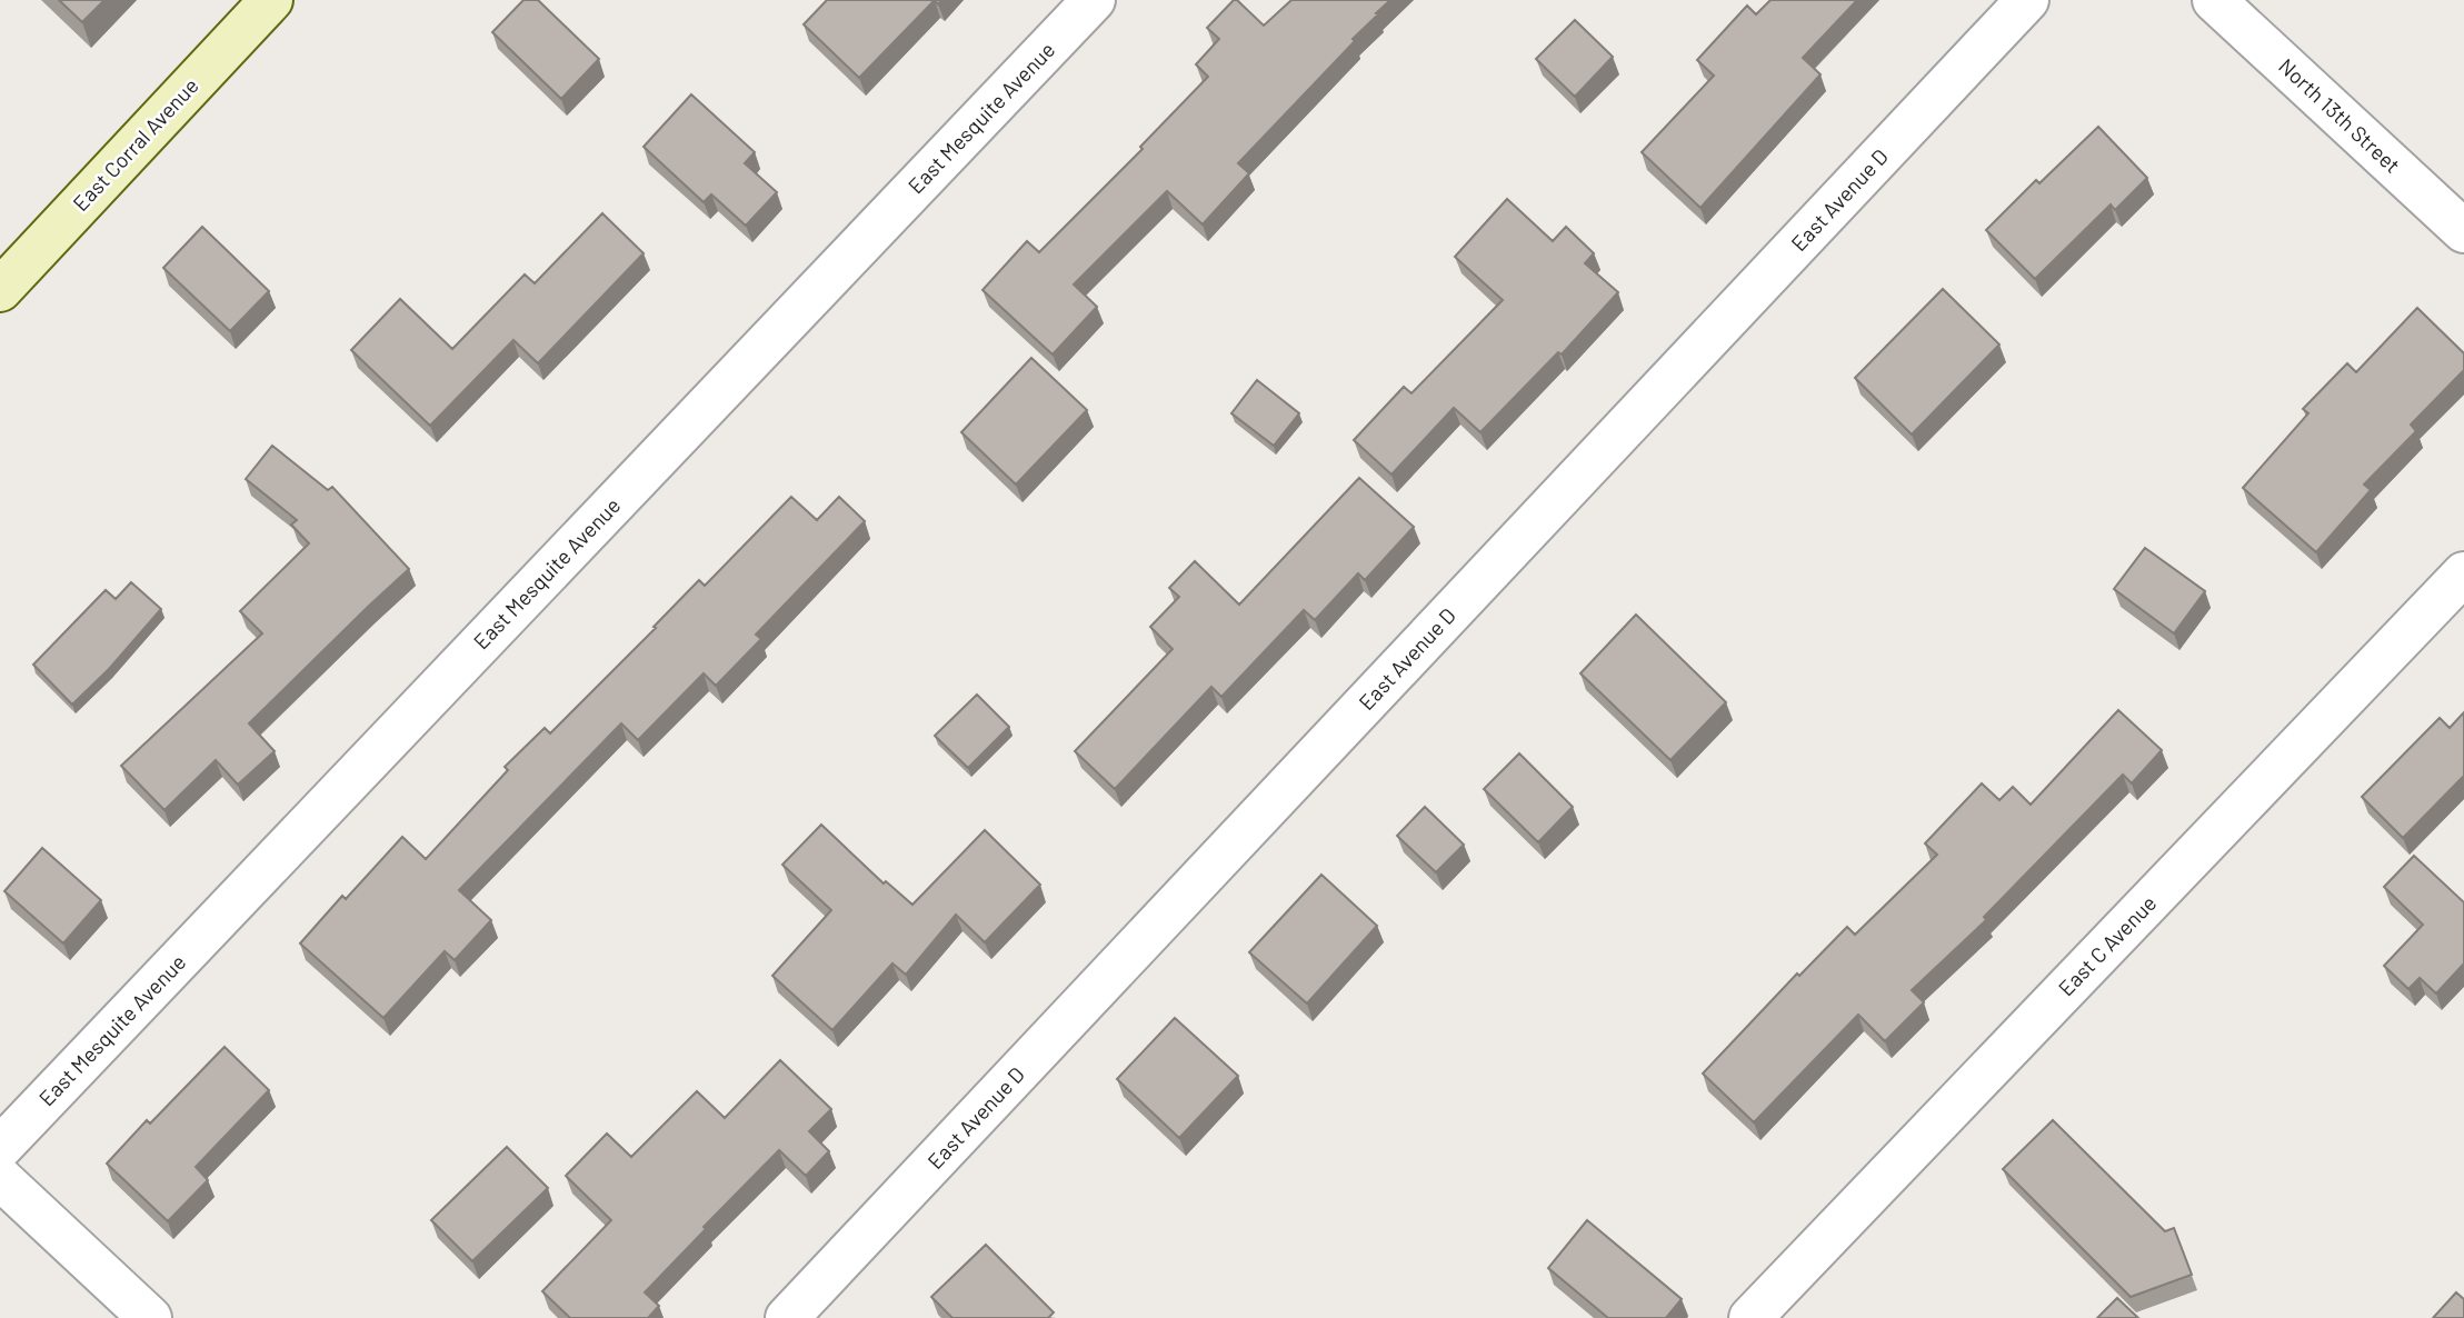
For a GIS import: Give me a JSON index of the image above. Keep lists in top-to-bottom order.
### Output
{
  "streets": {
    "main road": ["East Corral Avenue"],
    "street": [
      "North 13th Street",
      "East Mesquite Avenue",
      "East Avenue D",
      "East C Avenue"
    ]
  }
}
